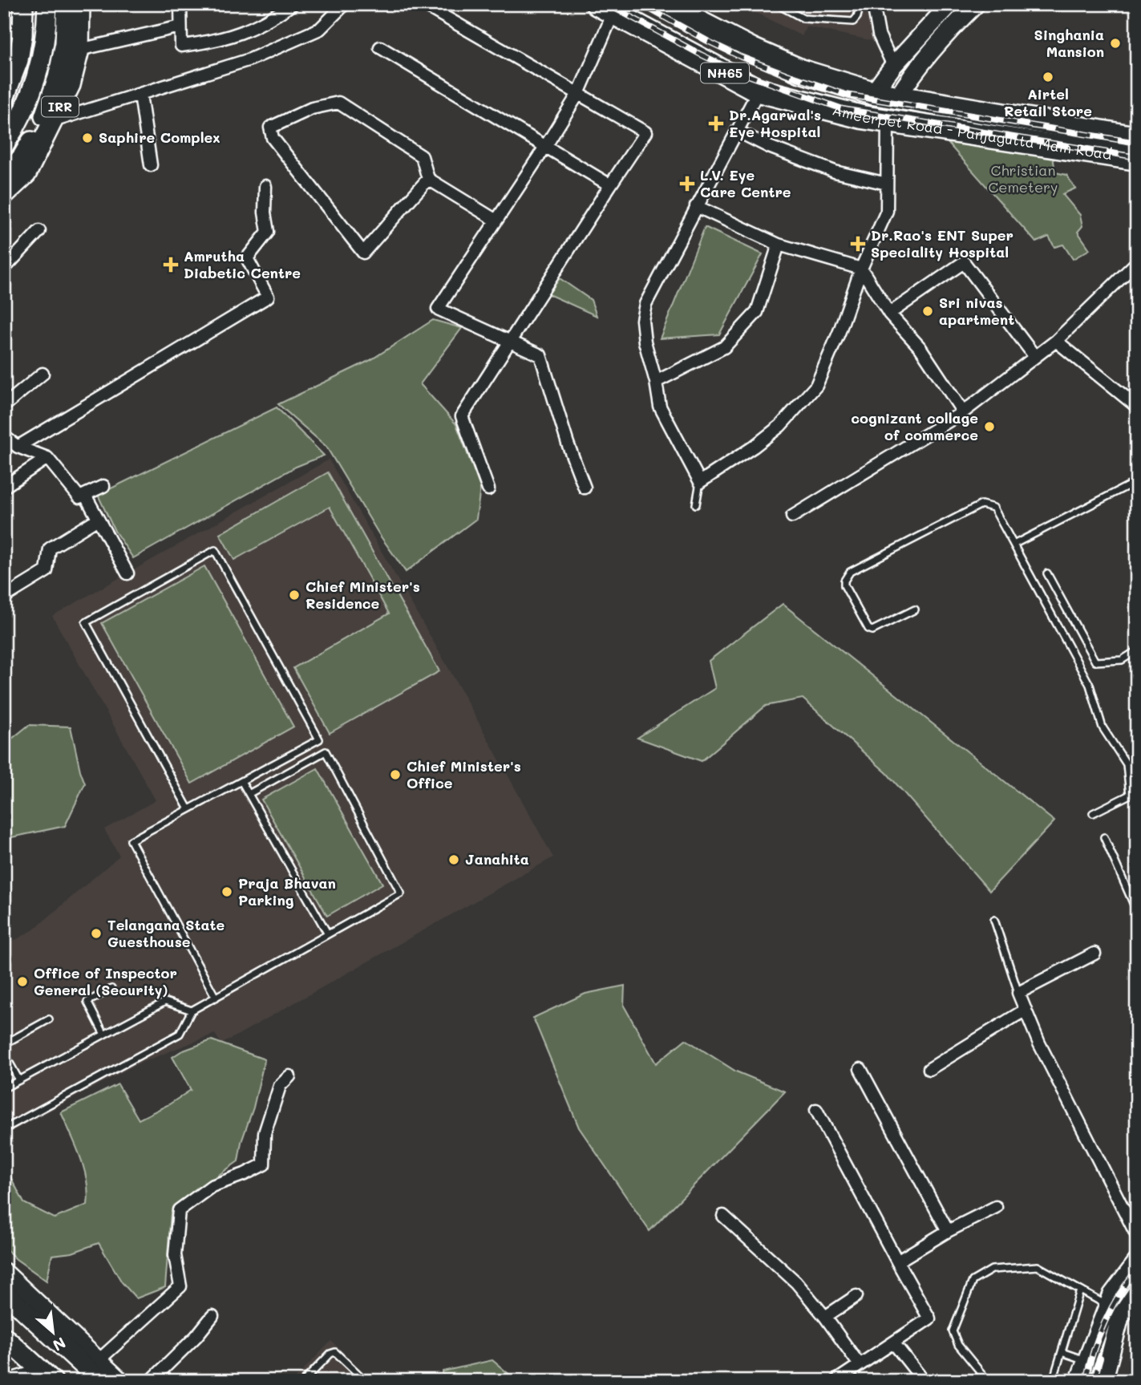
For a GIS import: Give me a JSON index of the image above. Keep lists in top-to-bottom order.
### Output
{
  "streets": {
    "highway": ["NH65", "Ameerpet Road - Panjagutta Main Road"],
    "main road": ["IRR"]
  },
  "parks": ["Christian Cemetery"],
  "places": {
    "other": [
      "Singhania Mansion",
      "Airtel Retail Store",
      "Saphire Complex",
      "Sri nivas apartment",
      "cognizant collage of commerce",
      "Chief Minister's Residence",
      "Chief Minister's Office",
      "Janahita",
      "Praja Bhavan Parking",
      "Telangana State Guesthouse",
      "Office of Inspector General (Security)"
    ],
    "health": [
      "Dr.Agarwal's Eye Hospital",
      "L.V. Eye Care Centre",
      "Dr.Rao's ENT Super Speciality Hospital",
      "Amrutha Diabetic Centre"
    ]
  },
  "north": "bottom right"
}
